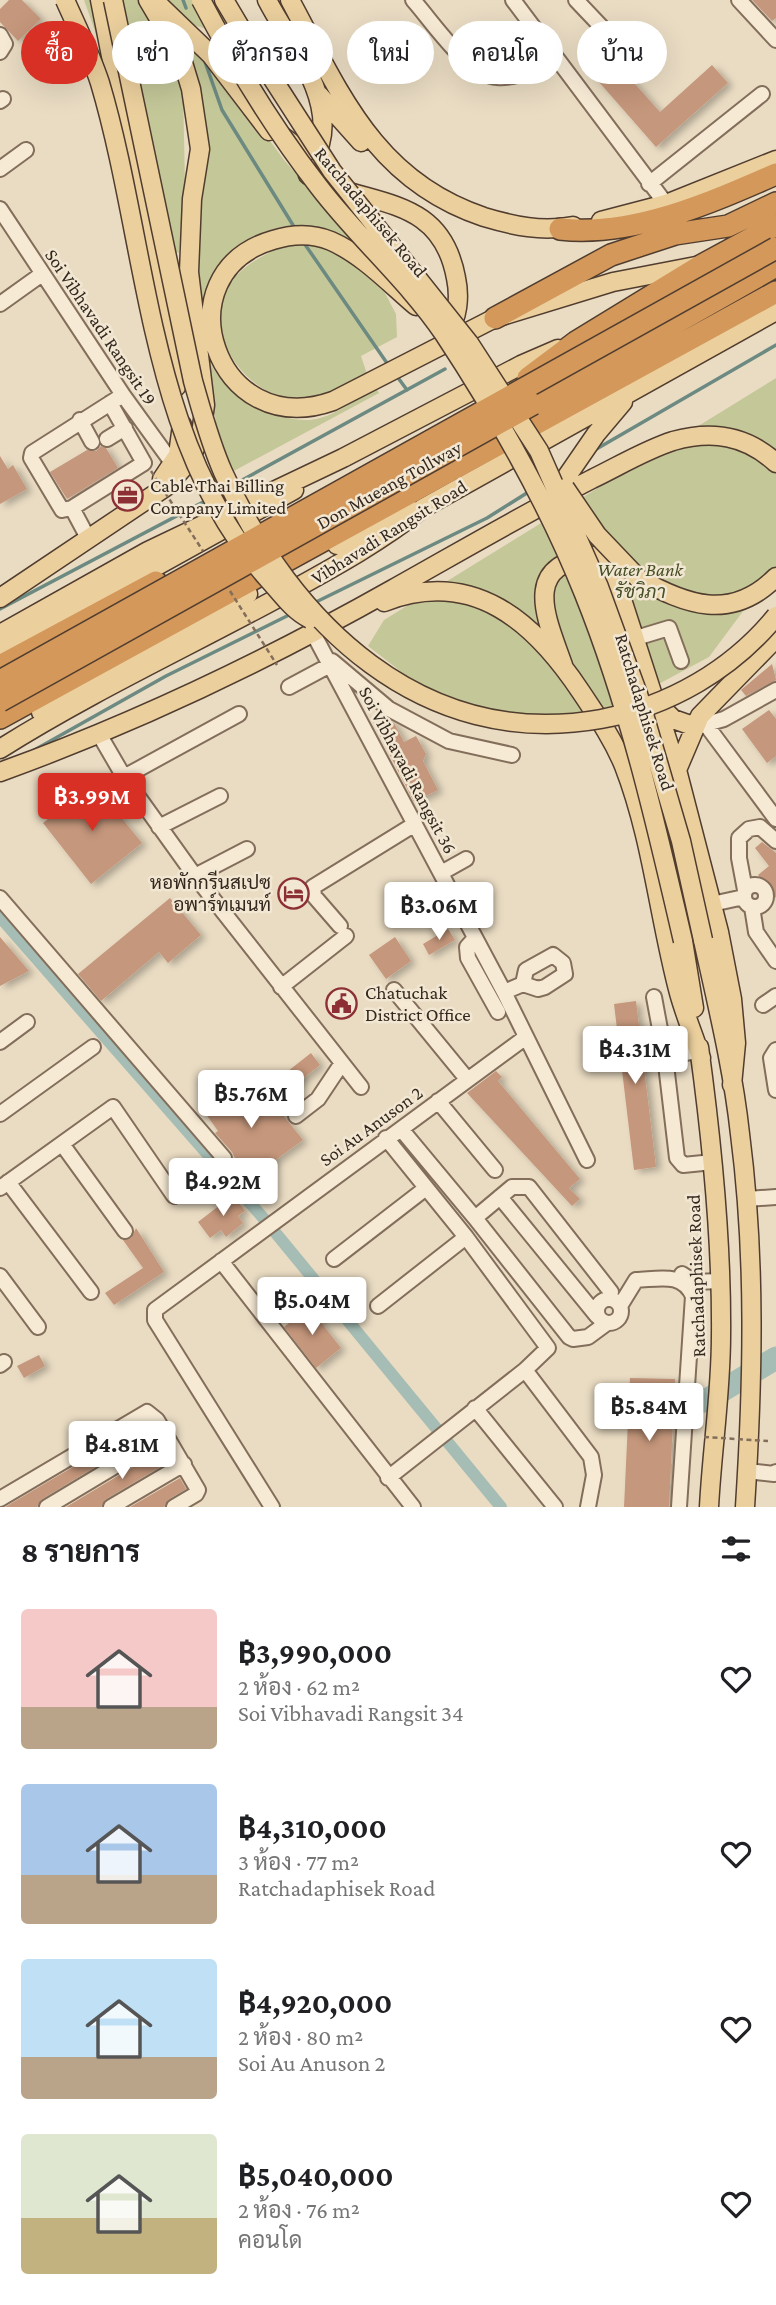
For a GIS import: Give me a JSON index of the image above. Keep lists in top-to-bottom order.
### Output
{
  "streets": {
    "highway": ["Don Mueang Tollway", "Vibhavadi Rangsit Road"],
    "main road": ["Ratchadaphisek Road"],
    "street": ["Soi Vibhavadi Rangsit 19", "Soi Vibhavadi Rangsit 36", "Soi Au Anuson 2"]
  },
  "crossings": [
    ["Soi Vibhavadi Rangsit 36", "Soi Au Anuson 2"]
  ],
  "parks": ["Water Bank รัชวิภา"],
  "places": {
    "office": ["Cable Thai Billing Company Limited"],
    "hotel": ["หอพักกรีนสเปซ อพาร์ทเมนท์"],
    "public building": ["Chatuchak District Office"]
  },
  "page": {
    "chip": [
      "ซื้อ",
      "เช่า",
      "ตัวกรอง",
      "ใหม่",
      "คอนโด",
      "บ้าน"
    ],
    "price": [
      "฿3.99M",
      "฿3.06M",
      "฿4.31M",
      "฿5.76M",
      "฿4.92M",
      "฿5.04M",
      "฿5.84M",
      "฿4.81M"
    ],
    "heading": "8 รายการ",
    "list": [
      {
        "name": "฿3,990,000",
        "note": "2 ห้อง · 62 m² · Soi Vibhavadi Rangsit 34"
      },
      {
        "name": "฿4,310,000",
        "note": "3 ห้อง · 77 m² · Ratchadaphisek Road"
      },
      {
        "name": "฿4,920,000",
        "note": "2 ห้อง · 80 m² · Soi Au Anuson 2"
      },
      {
        "name": "฿5,040,000",
        "note": "2 ห้อง · 76 m² · คอนโด"
      }
    ]
  }
}
